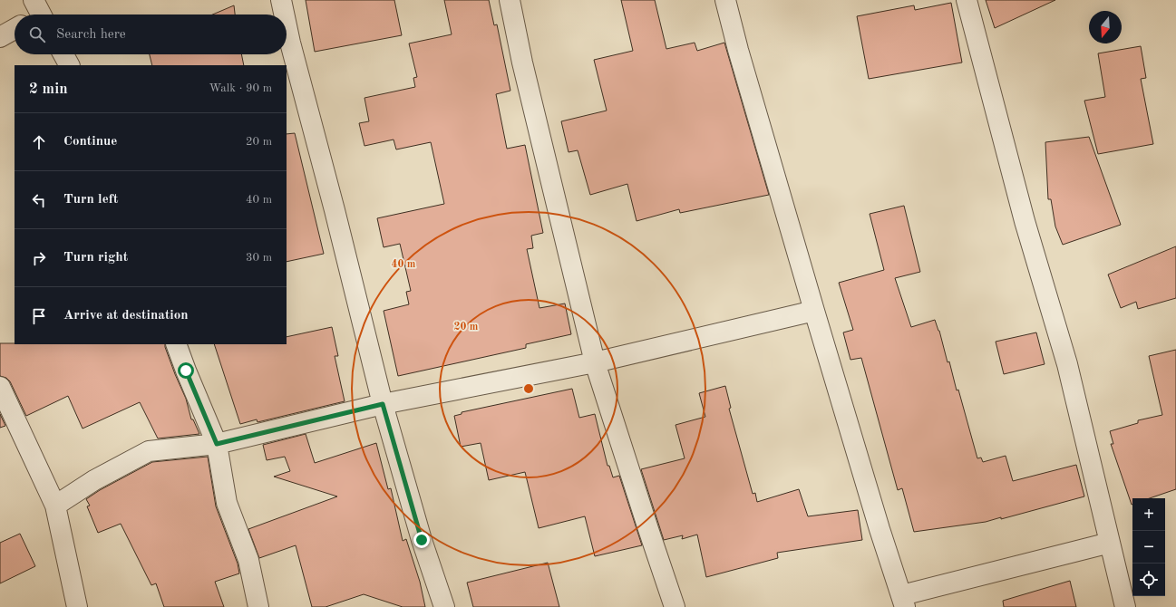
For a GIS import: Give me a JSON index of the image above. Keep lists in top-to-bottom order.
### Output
{
  "north": "bottom",
  "page": {
    "search": "Search here",
    "heading": ["2 min", "Walk · 90 m"],
    "list": [
      ["Continue", "20 m"],
      ["Turn left", "40 m"],
      ["Turn right", "30 m"],
      "Arrive at destination"
    ],
    "map_buttons": ["+", "−"]
  },
  "rings": ["40 m", "20 m"]
}
